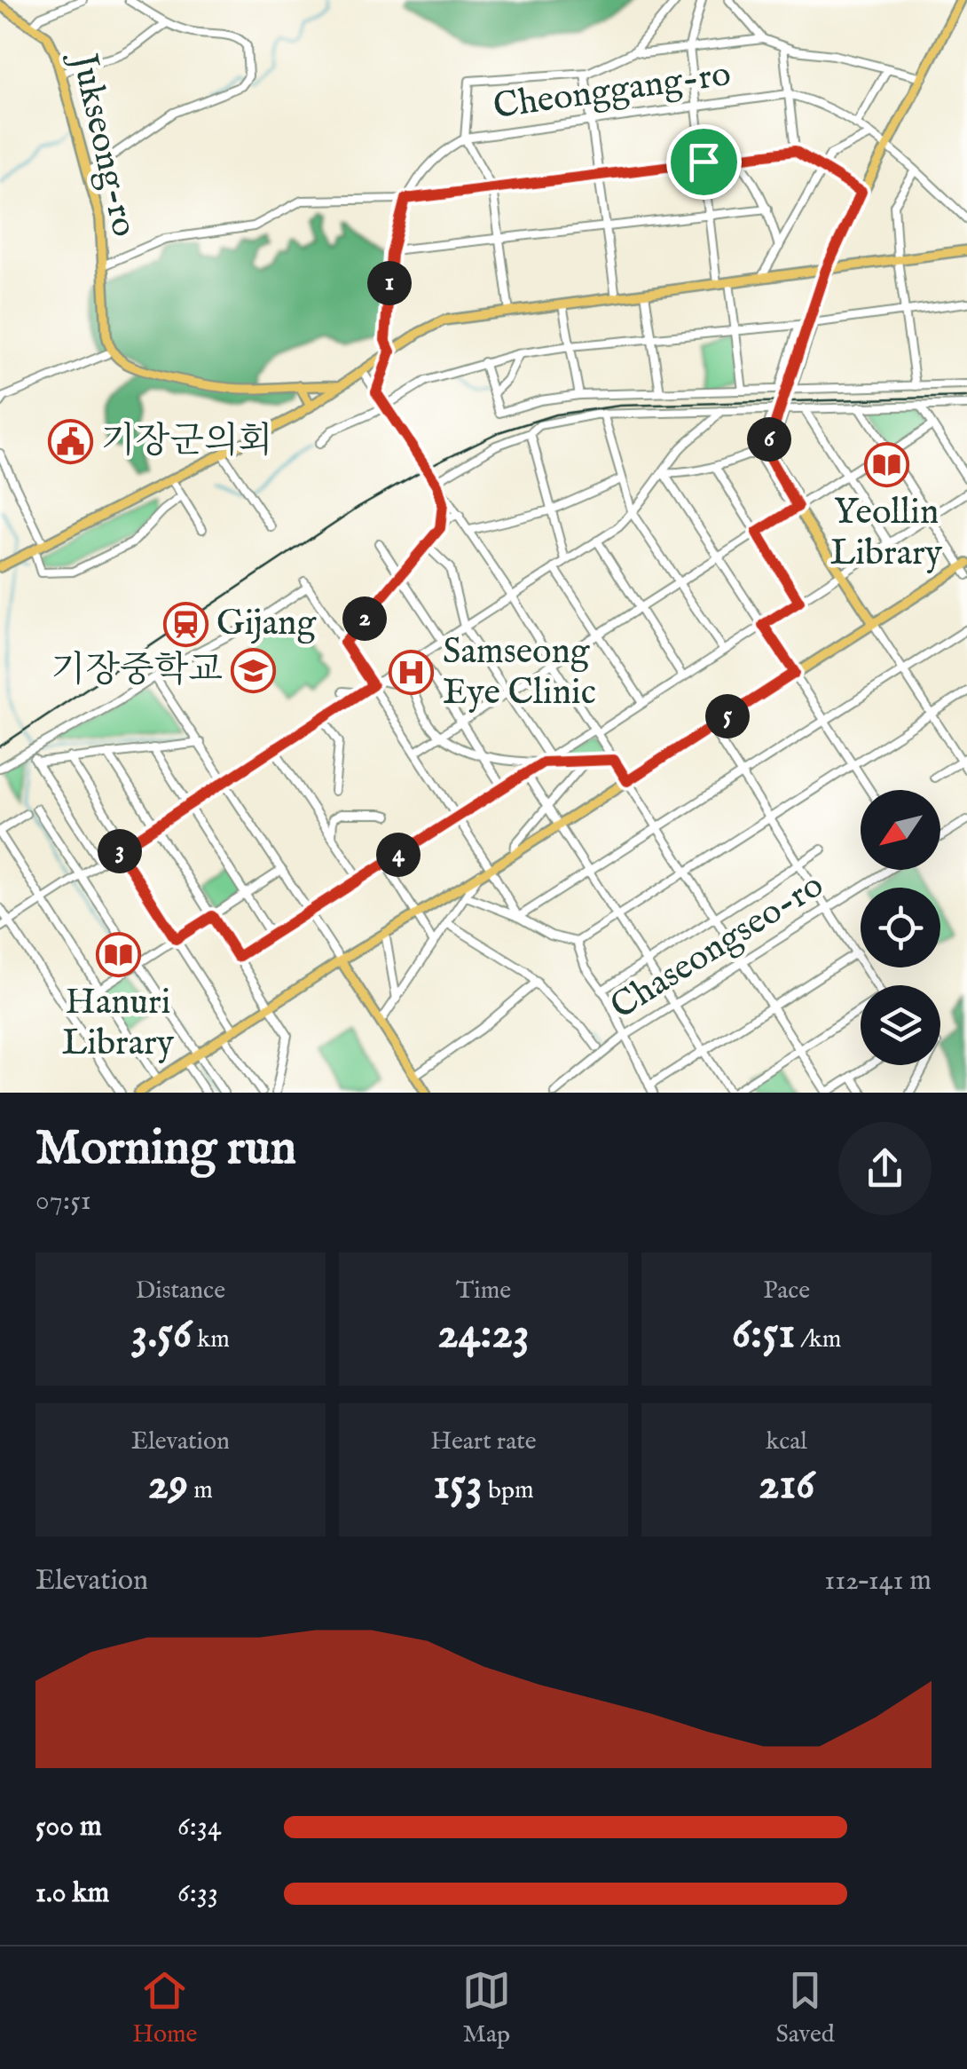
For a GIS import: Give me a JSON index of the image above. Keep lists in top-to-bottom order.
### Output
{
  "streets": {
    "main road": ["Jukseong-ro"],
    "street": ["Cheonggang-ro", "Chaseongseo-ro"]
  },
  "places": {
    "public building": ["기장군의회"],
    "library": ["Yeollin Library", "Hanuri Library"],
    "station": ["Gijang"],
    "school or university": ["기장중학교"],
    "hospital": ["Samseong Eye Clinic"]
  },
  "north": "bottom left",
  "page": {
    "pins": [
      "1",
      "6",
      "2",
      "5",
      "3",
      "4"
    ],
    "heading": ["Morning run", "07:51"],
    "stats": [
      ["Distance", "3.56 km"],
      ["Time", "24:23"],
      ["Pace", "6:51 /km"],
      ["Elevation", "29 m"],
      ["Heart rate", "153 bpm"],
      ["kcal", "216"]
    ],
    "chart": ["Elevation", "112–141 m"],
    "list": [
      {
        "name": "500 m",
        "note": "6:34"
      },
      {
        "name": "1.0 km",
        "note": "6:33"
      }
    ],
    "tabs": ["Home", "Map", "Saved"]
  }
}
